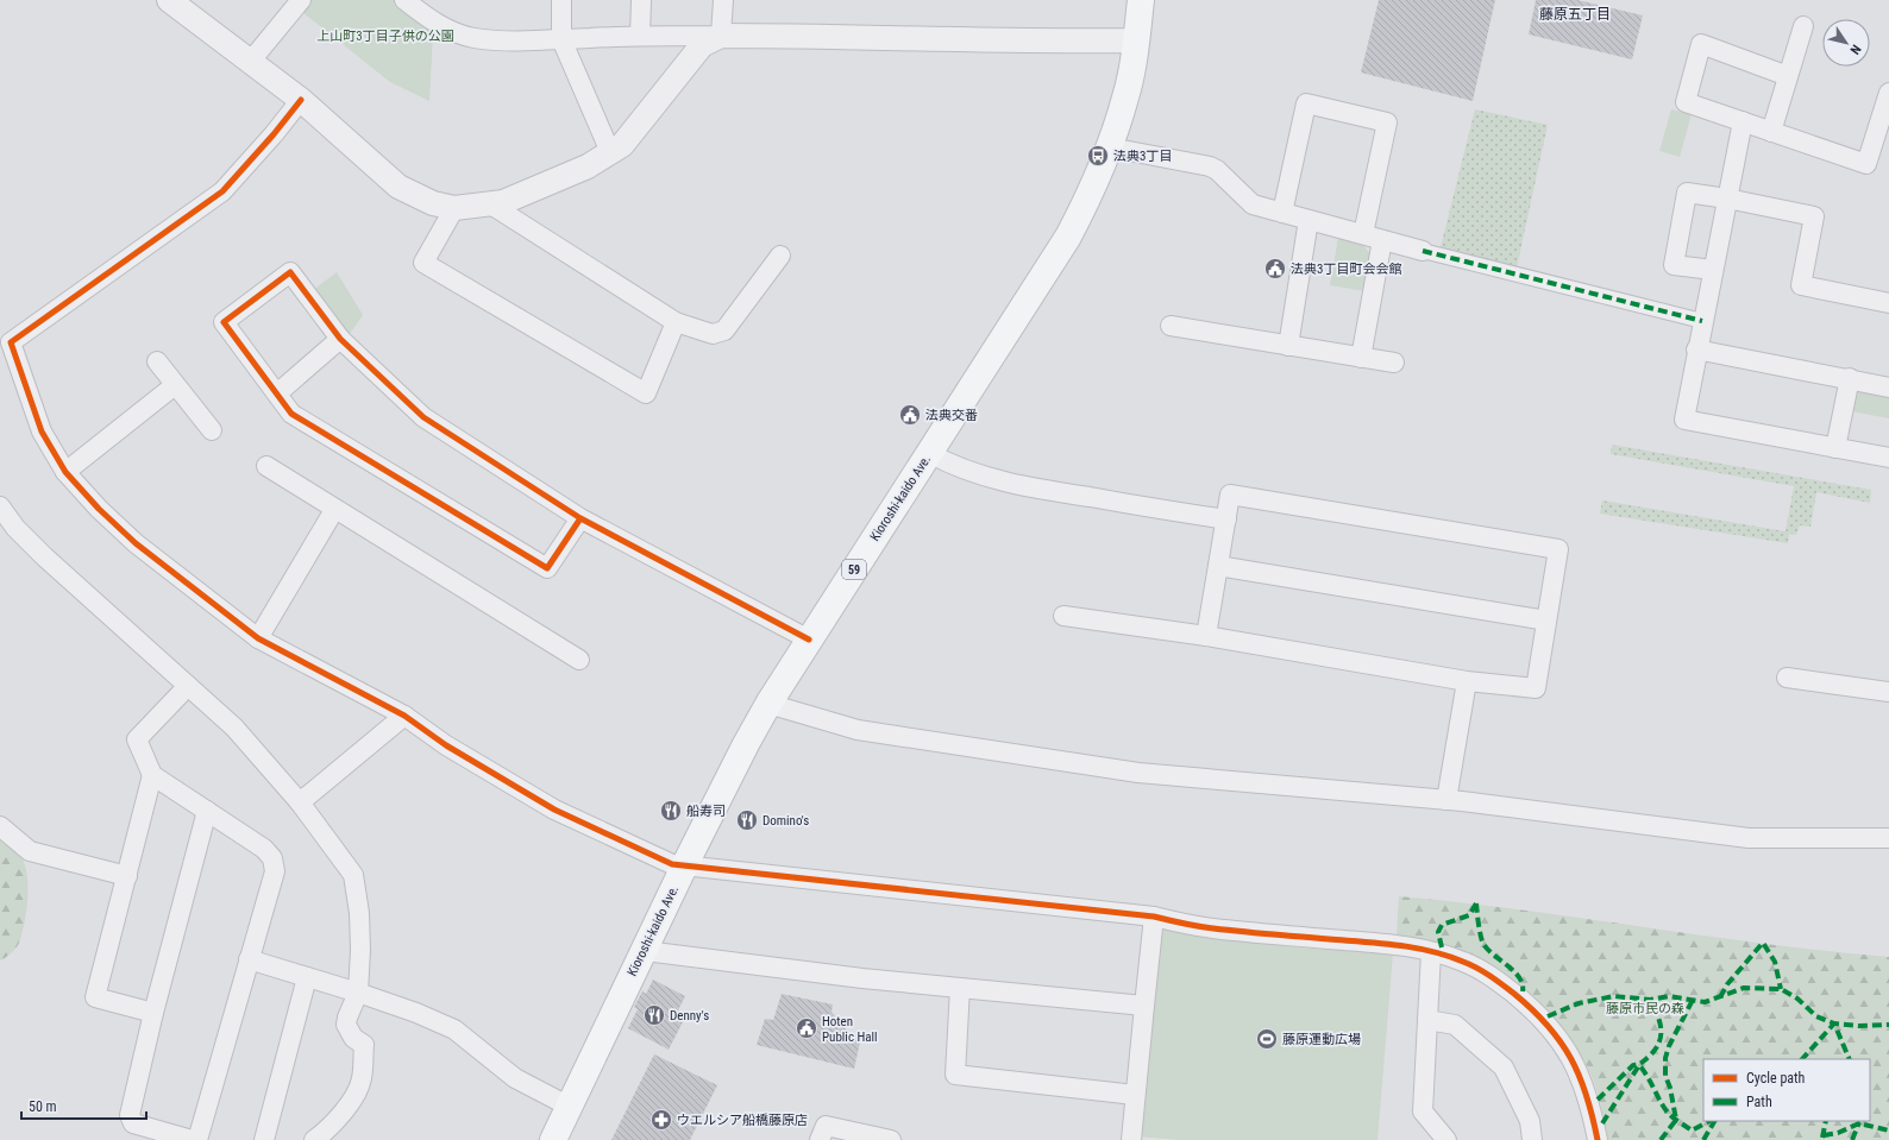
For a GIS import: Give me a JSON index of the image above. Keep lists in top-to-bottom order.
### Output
{
  "streets": {
    "main road": ["Kioroshi-kaido Ave.", "59"]
  },
  "districts": ["藤原五丁目"],
  "parks": ["上山町3丁目子供の公園", "藤原市民の森"],
  "places": {
    "bus stop": ["法典3丁目"],
    "public building": ["法典3丁目町会会館", "法典交番", "Hoten Public Hall"],
    "restaurant": ["船寿司", "Domino's", "Denny's"],
    "sports": ["藤原運動広場"],
    "pharmacy": ["ウエルシア船橋藤原店"]
  },
  "legend": ["Cycle path", "Path"],
  "scale_bar": "50 m",
  "north": "bottom right"
}
